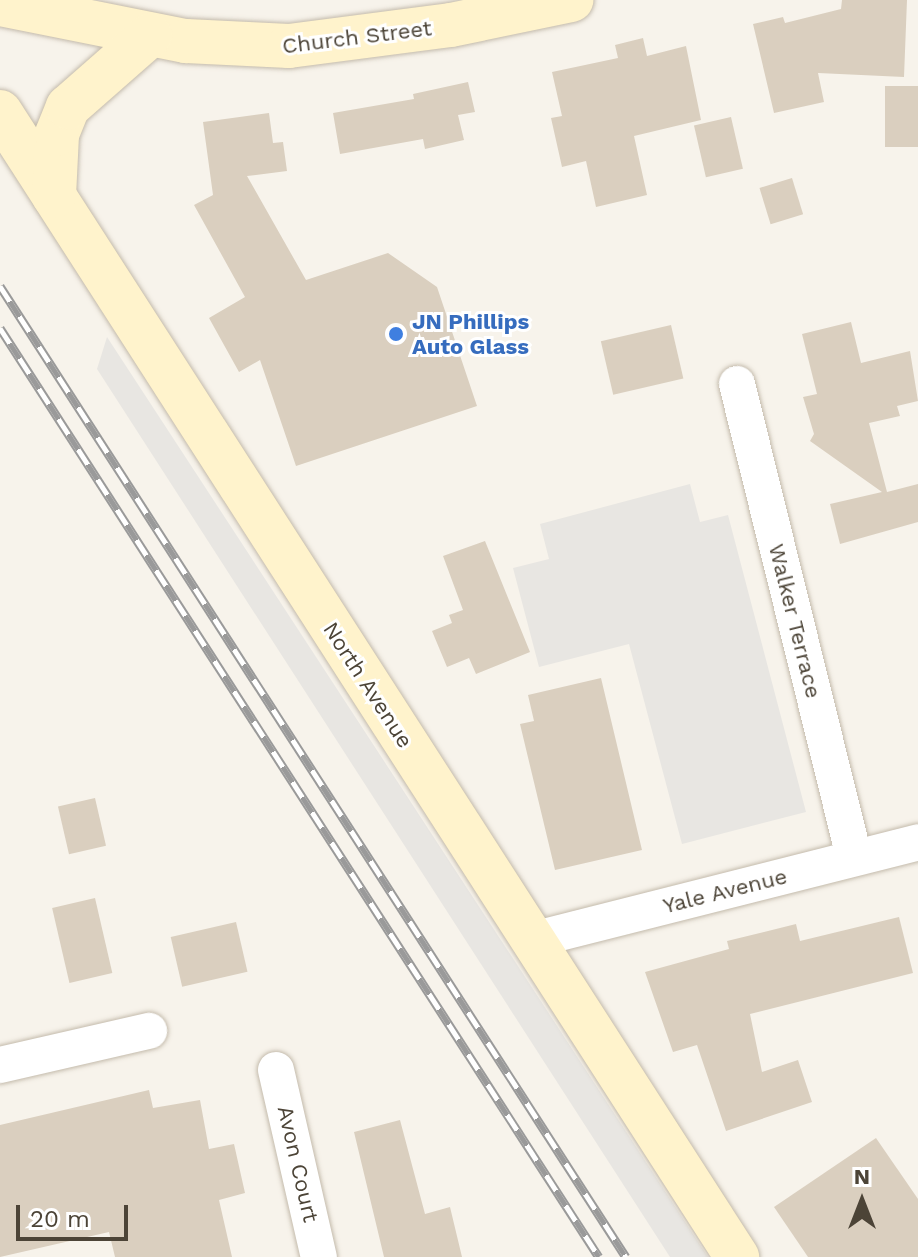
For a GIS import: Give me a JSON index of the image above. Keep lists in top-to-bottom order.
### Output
{
  "streets": {
    "main road": ["Church Street", "North Avenue"],
    "street": ["Walker Terrace", "Yale Avenue", "Avon Court"]
  },
  "crossings": [
    ["Walker Terrace", "Yale Avenue"],
    ["North Avenue", "Yale Avenue"]
  ],
  "places": ["JN Phillips Auto Glass"],
  "scale_bar": "20 m",
  "north": "top"
}
